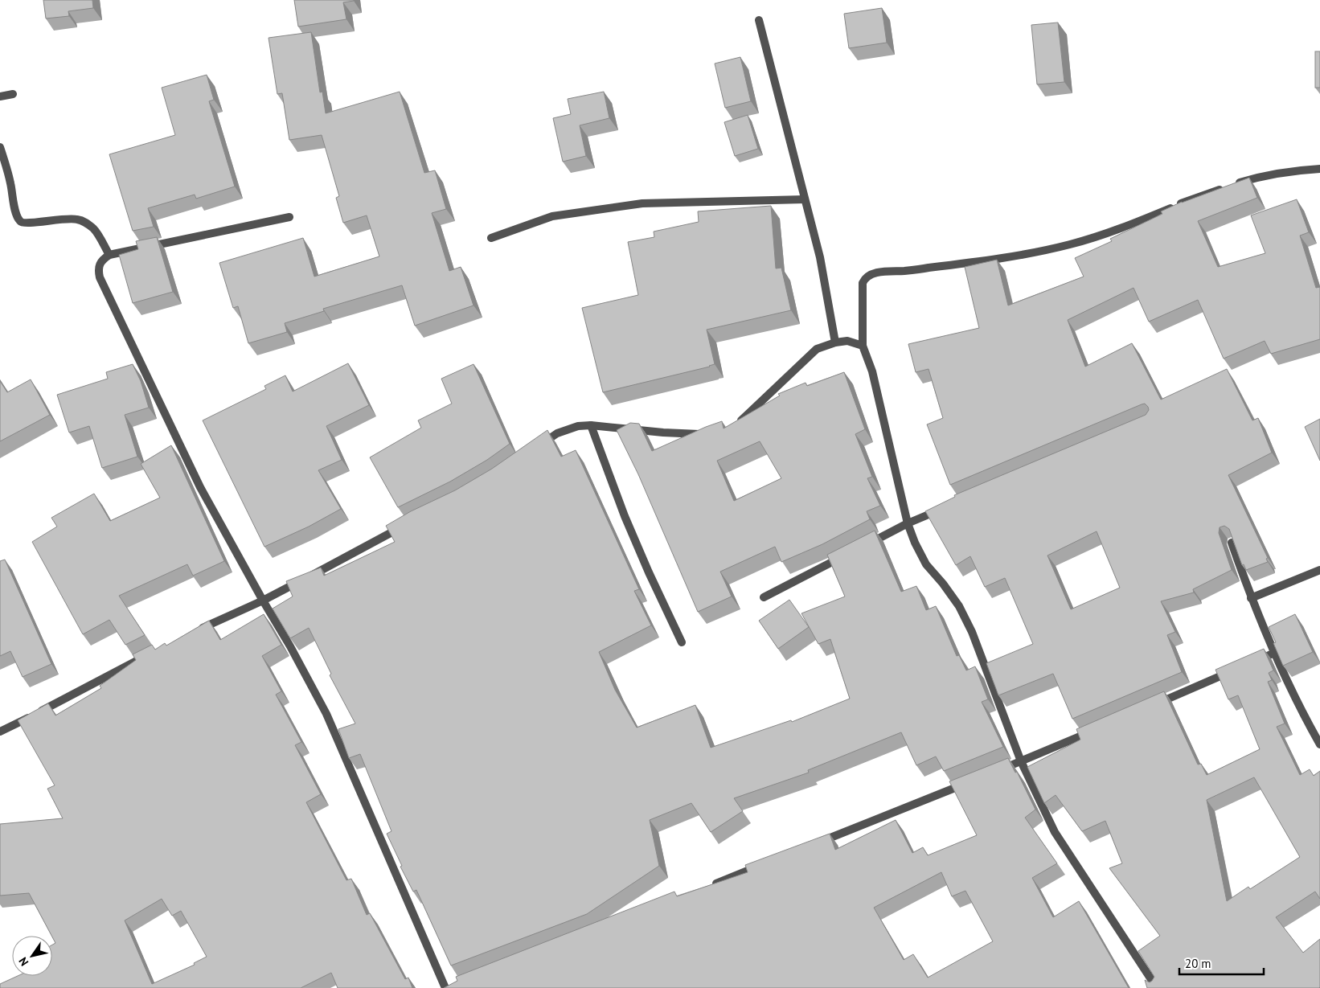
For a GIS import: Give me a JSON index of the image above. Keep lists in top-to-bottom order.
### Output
{
  "scale_bar": "20 m",
  "north": "bottom left"
}
